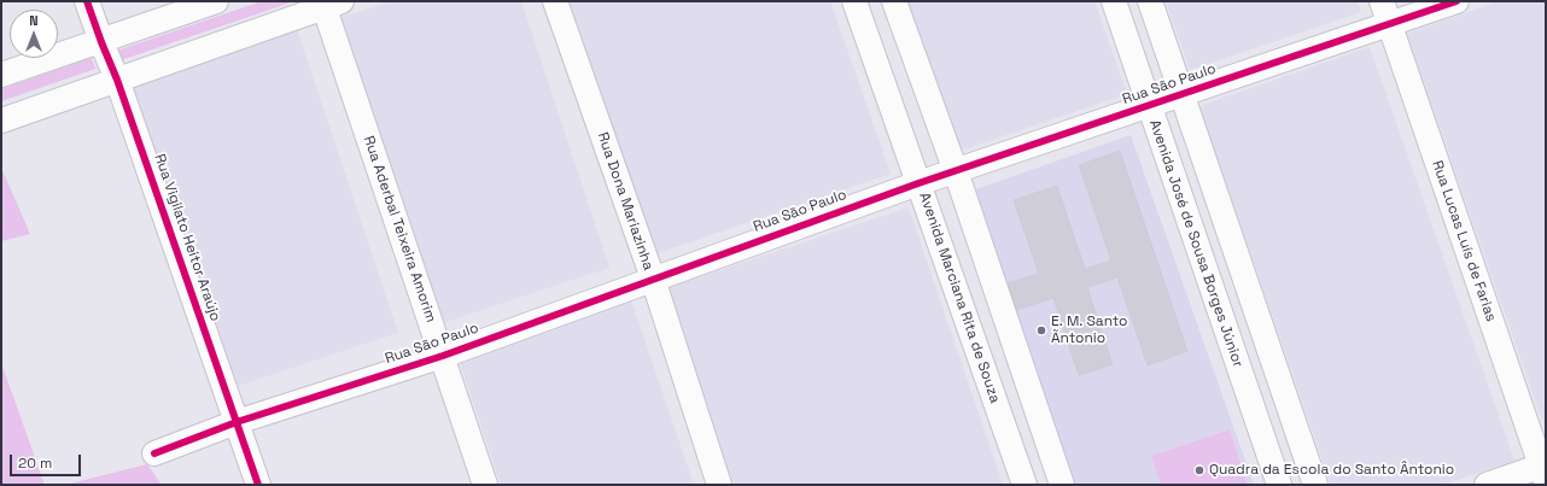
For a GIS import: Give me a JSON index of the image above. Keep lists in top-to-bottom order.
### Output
{
  "streets": {
    "street": [
      "Rua São Paulo",
      "Rua Dona Mariazinha",
      "Rua Aderbal Teixeira Amorim",
      "Rua Vigilato Heitor Araújo",
      "Rua Lucas Luís de Farias",
      "Avenida José de Sousa Borges Júnior",
      "Avenida Marciana Rita de Souza"
    ]
  },
  "crossings": [
    ["Rua São Paulo", "Rua Dona Mariazinha"],
    ["Rua São Paulo", "Rua Aderbal Teixeira Amorim"],
    ["Rua São Paulo", "Rua Vigilato Heitor Araújo"],
    ["Rua São Paulo", "Rua Lucas Luís de Farias"],
    ["Rua São Paulo", "Avenida José de Sousa Borges Júnior"],
    ["Rua São Paulo", "Avenida Marciana Rita de Souza"]
  ],
  "places": ["E. M. Santo Ãntonio", "Quadra da Escola do Santo Ântonio"],
  "scale_bar": "20 m",
  "north": "top"
}
